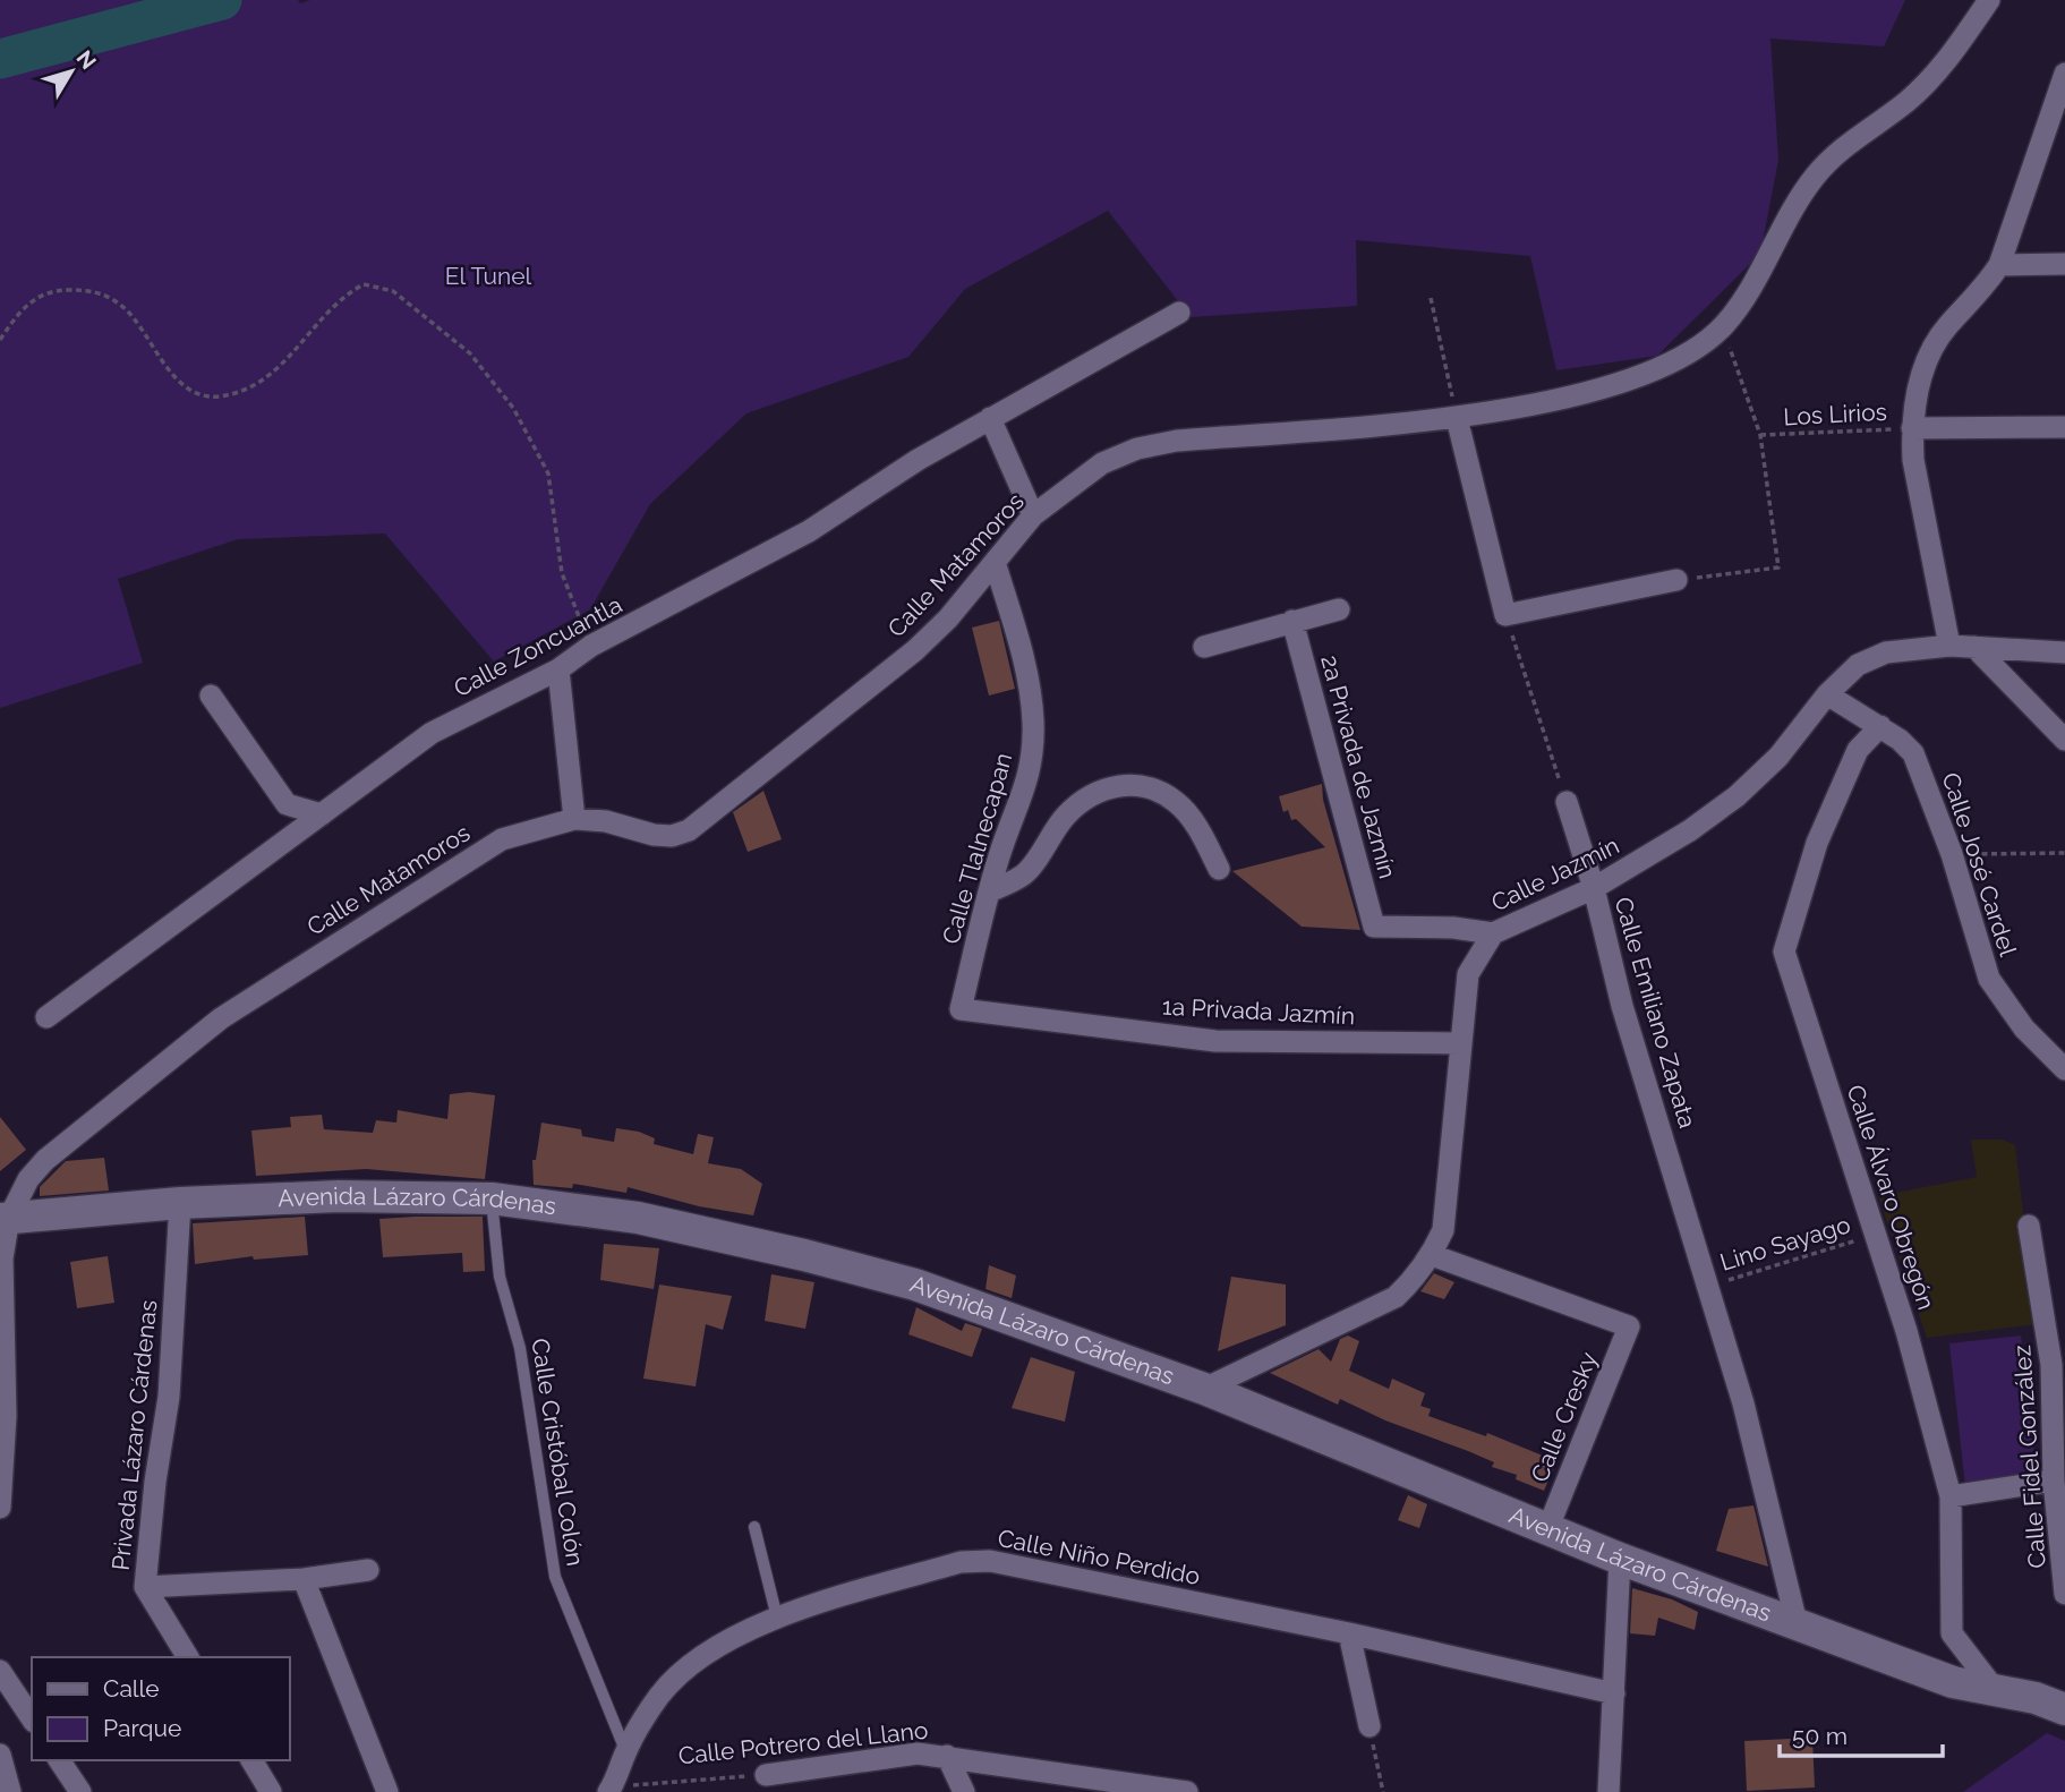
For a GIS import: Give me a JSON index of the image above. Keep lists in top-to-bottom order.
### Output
{
  "streets": {
    "main road": ["Avenida Lázaro Cárdenas"],
    "street": [
      "Calle Matamoros",
      "Calle Zoncuantla",
      "2a Privada de Jazmín",
      "Calle Tlalnecapan",
      "Calle José Cardel",
      "Calle Jazmín",
      "1a Privada Jazmín",
      "Calle Emiliano Zapata",
      "Calle Álvaro Obregón",
      "Calle Cresky",
      "Privada Lázaro Cárdenas",
      "Calle Fidel González",
      "Calle Niño Perdido",
      "Calle Potrero del Llano"
    ],
    "lane": ["Calle Cristóbal Colón"],
    "path": ["Los Lirios", "Lino Sayago"]
  },
  "crossings": [
    ["Los Lirios", "Calle Matamoros"],
    ["Calle Matamoros", "Calle Tlalnecapan"],
    ["Calle Matamoros", "Avenida Lázaro Cárdenas"],
    ["2a Privada de Jazmín", "Calle Jazmín"],
    ["Calle Tlalnecapan", "1a Privada Jazmín"],
    ["Calle José Cardel", "Calle Jazmín"],
    ["Calle José Cardel", "Calle Álvaro Obregón"],
    ["Calle Jazmín", "1a Privada Jazmín"],
    ["Calle Jazmín", "Calle Emiliano Zapata"],
    ["Calle Jazmín", "Avenida Lázaro Cárdenas"],
    ["Calle Jazmín", "Calle Cresky"],
    ["Calle Emiliano Zapata", "Avenida Lázaro Cárdenas"],
    ["Calle Emiliano Zapata", "Lino Sayago"],
    ["Calle Álvaro Obregón", "Avenida Lázaro Cárdenas"],
    ["Calle Álvaro Obregón", "Lino Sayago"],
    ["Avenida Lázaro Cárdenas", "Calle Cresky"],
    ["Avenida Lázaro Cárdenas", "Privada Lázaro Cárdenas"],
    ["Avenida Lázaro Cárdenas", "Calle Cristóbal Colón"],
    ["Calle Cristóbal Colón", "Calle Niño Perdido"],
    ["Calle Niño Perdido", "Calle Potrero del Llano"]
  ],
  "parks": ["El Tunel"],
  "legend": ["Calle", "Parque"],
  "scale_bar": "50 m",
  "north": "top right"
}
